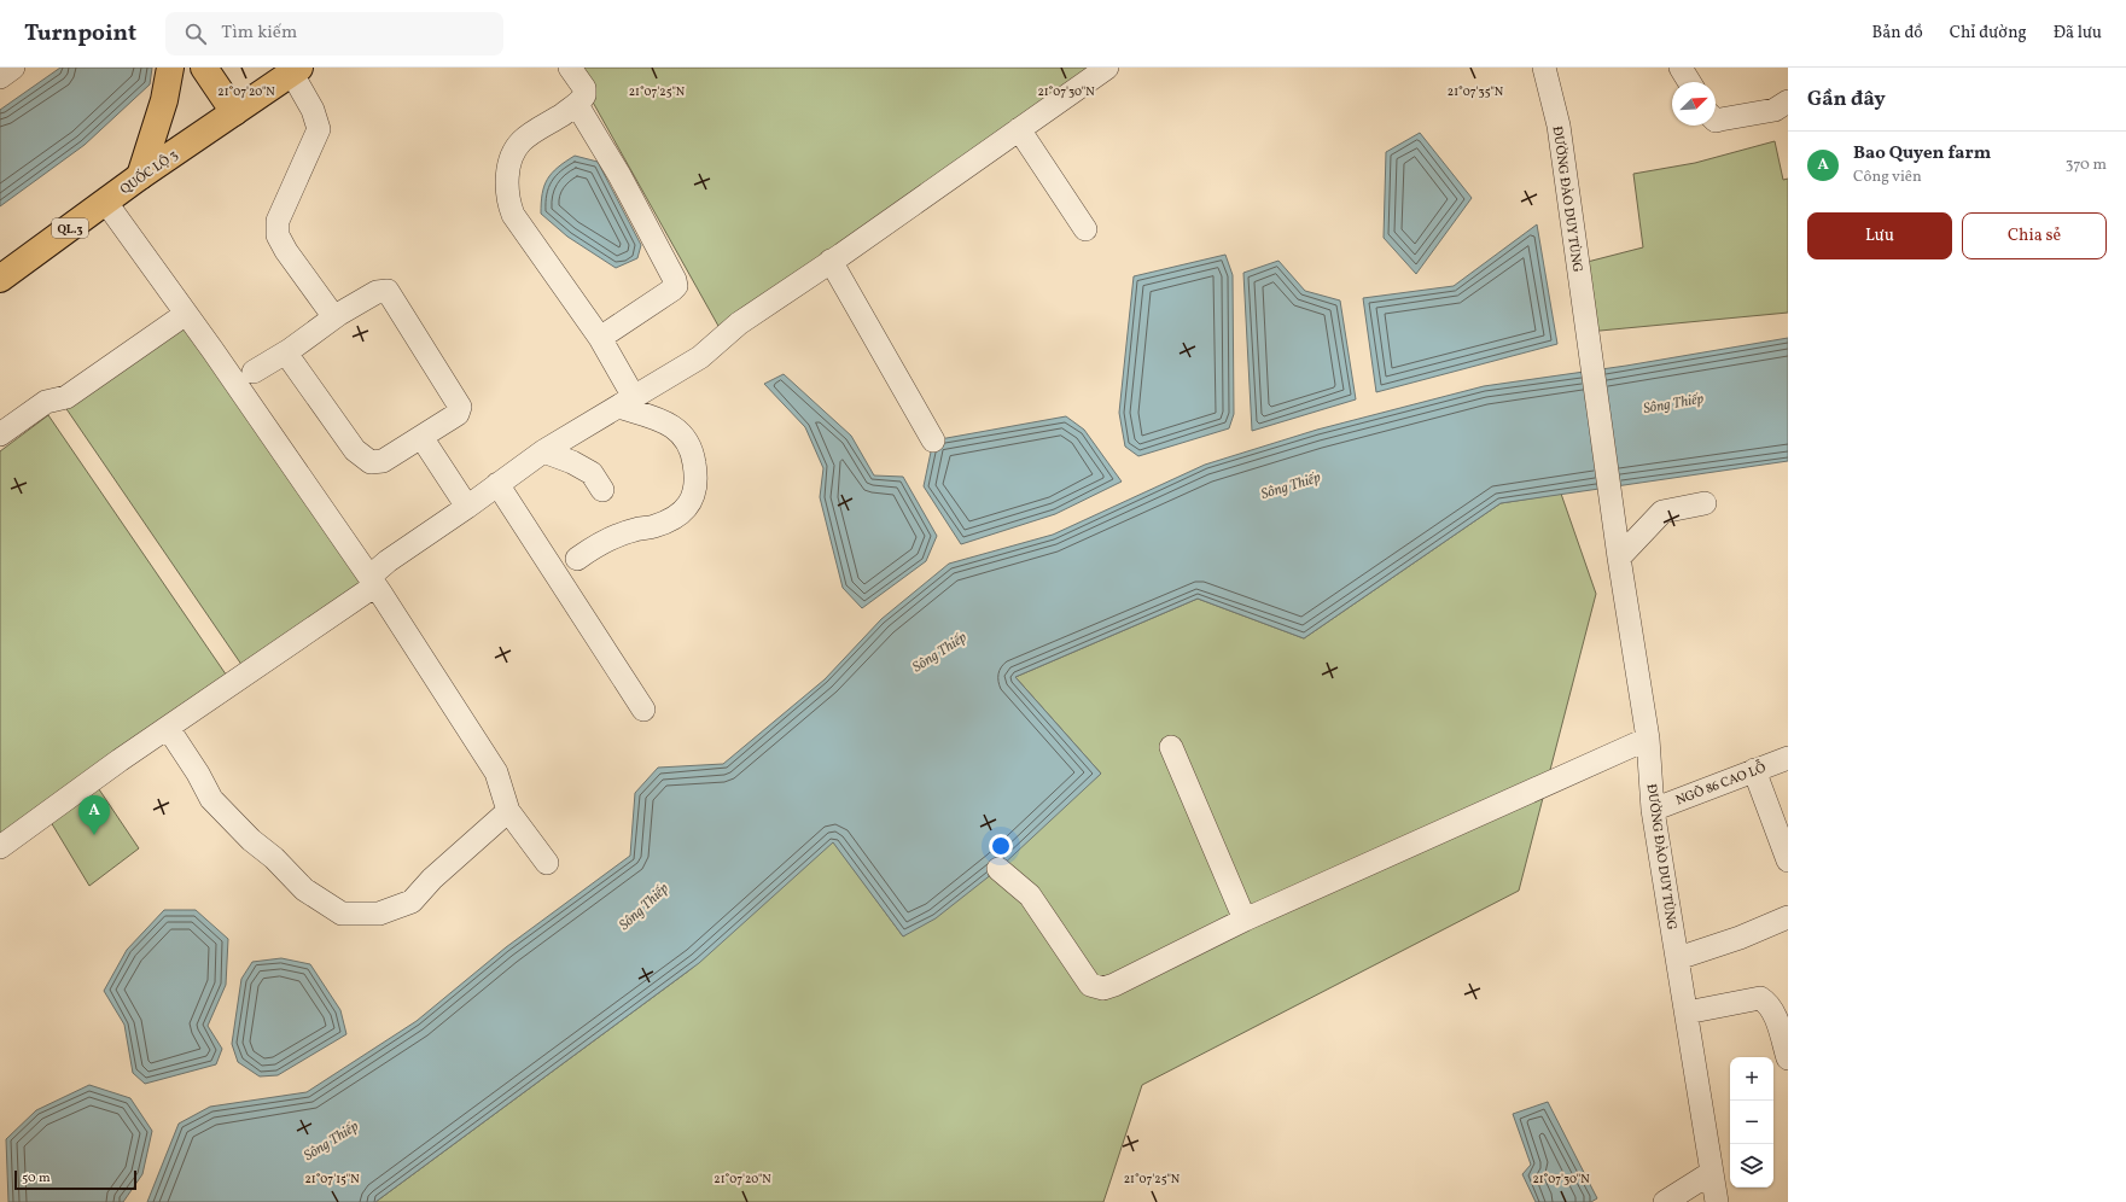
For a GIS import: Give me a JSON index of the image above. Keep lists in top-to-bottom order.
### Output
{
  "streets": {
    "main road": ["QUỐC LỘ 3", "QL.3"],
    "street": ["ĐƯỜNG ĐÀO DUY TÙNG", "NGÕ 86 CAO LỖ"]
  },
  "crossings": [
    ["ĐƯỜNG ĐÀO DUY TÙNG", "NGÕ 86 CAO LỖ"]
  ],
  "water": ["Sông Thiếp"],
  "scale_bar": "50 m",
  "north": "top right",
  "page": {
    "header": "Turnpoint",
    "search": "Tìm kiếm",
    "nav": ["Bản đồ", "Chỉ đường", "Đã lưu"],
    "heading": "Gần đây",
    "list": [
      {
        "mark": "A",
        "name": "Bao Quyen farm",
        "note": "Công viên",
        "value": "370 m"
      }
    ],
    "buttons": ["Lưu", "Chia sẻ"],
    "pins": "A",
    "map_buttons": ["+", "−"],
    "scale": "50 m"
  },
  "coordinates": [
    "21°07'20\"N",
    "21°07'25\"N",
    "21°07'30\"N",
    "21°07'35\"N",
    "21°07'15\"N"
  ]
}
